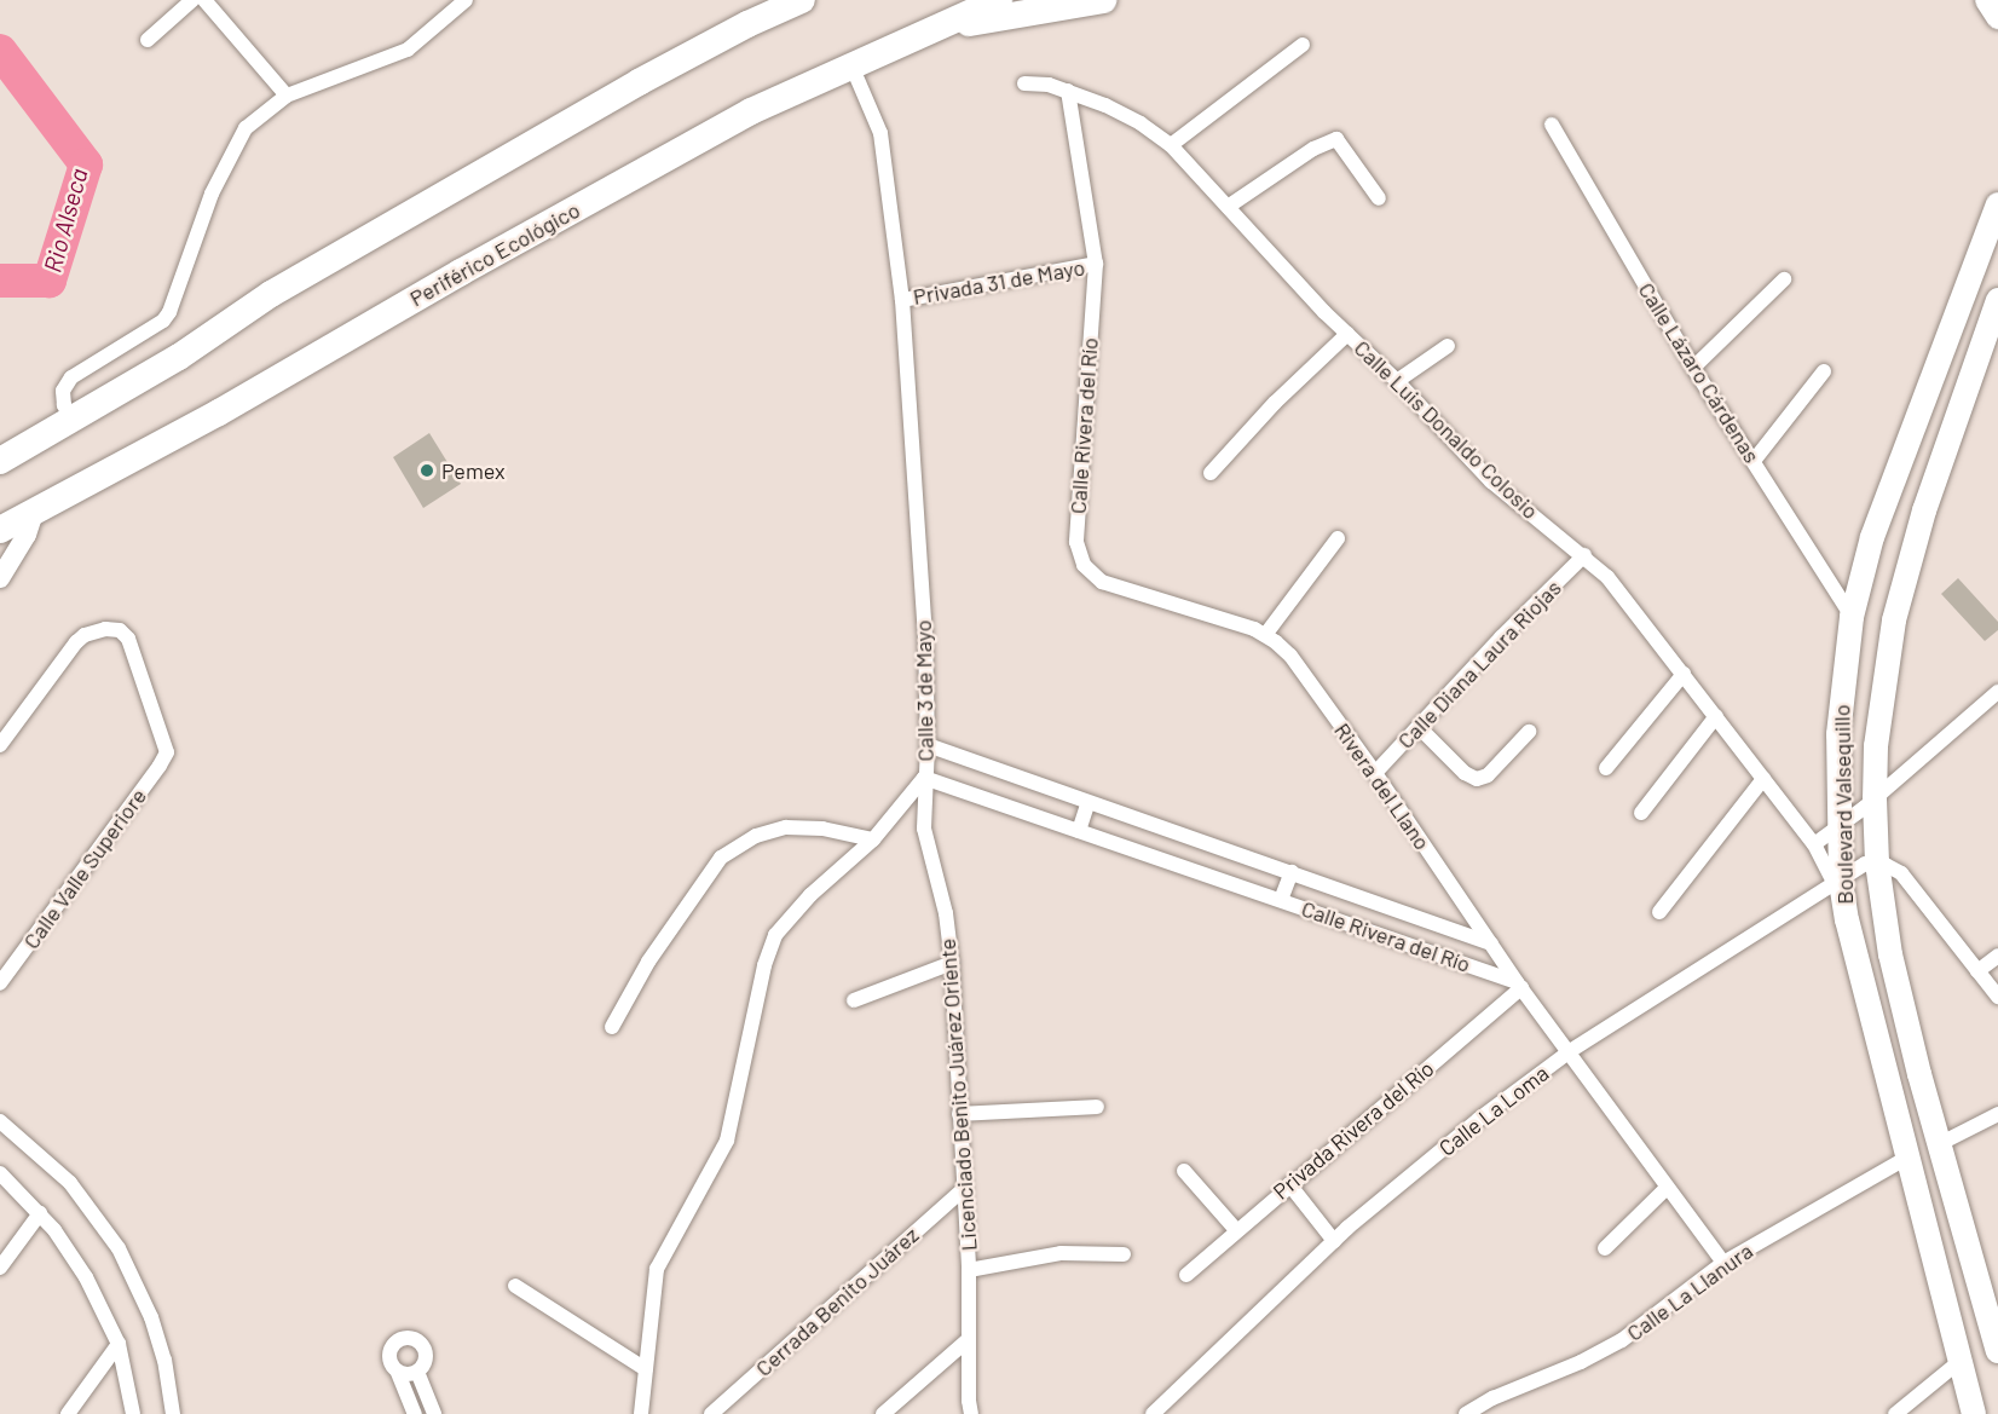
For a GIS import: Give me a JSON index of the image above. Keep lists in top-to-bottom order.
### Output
{
  "streets": {
    "highway": ["Periférico Ecológico"],
    "main road": ["Boulevard Valsequillo"],
    "street": [
      "Privada 31 de Mayo",
      "Calle Lázaro Cárdenas",
      "Calle Rivera del Río",
      "Calle Luis Donaldo Colosio",
      "Calle Diana Laura Riojas",
      "Calle 3 de Mayo",
      "Rivera del Llano",
      "Calle Valle Superiore",
      "Licenciado Benito Juárez Oriente",
      "Calle La Loma",
      "Privada Rivera del Río",
      "Calle La Llanura",
      "Cerrada Benito Juárez"
    ]
  },
  "crossings": [
    ["Periférico Ecológico", "Calle 3 de Mayo"],
    ["Privada 31 de Mayo", "Calle Rivera del Río"],
    ["Privada 31 de Mayo", "Calle 3 de Mayo"],
    ["Calle Lázaro Cárdenas", "Boulevard Valsequillo"],
    ["Calle Rivera del Río", "Calle Luis Donaldo Colosio"],
    ["Calle Rivera del Río", "Calle 3 de Mayo"],
    ["Calle Rivera del Río", "Rivera del Llano"],
    ["Calle Rivera del Río", "Licenciado Benito Juárez Oriente"],
    ["Calle Rivera del Río", "Calle La Loma"],
    ["Calle Rivera del Río", "Privada Rivera del Río"],
    ["Calle Rivera del Río", "Calle La Llanura"],
    ["Calle Luis Donaldo Colosio", "Calle Diana Laura Riojas"],
    ["Calle Luis Donaldo Colosio", "Boulevard Valsequillo"],
    ["Calle Luis Donaldo Colosio", "Calle La Loma"],
    ["Calle Diana Laura Riojas", "Rivera del Llano"],
    ["Calle 3 de Mayo", "Licenciado Benito Juárez Oriente"],
    ["Boulevard Valsequillo", "Calle La Loma"],
    ["Boulevard Valsequillo", "Calle La Llanura"],
    ["Licenciado Benito Juárez Oriente", "Cerrada Benito Juárez"]
  ],
  "water": ["Rio Alseca"],
  "places": ["Pemex"]
}
